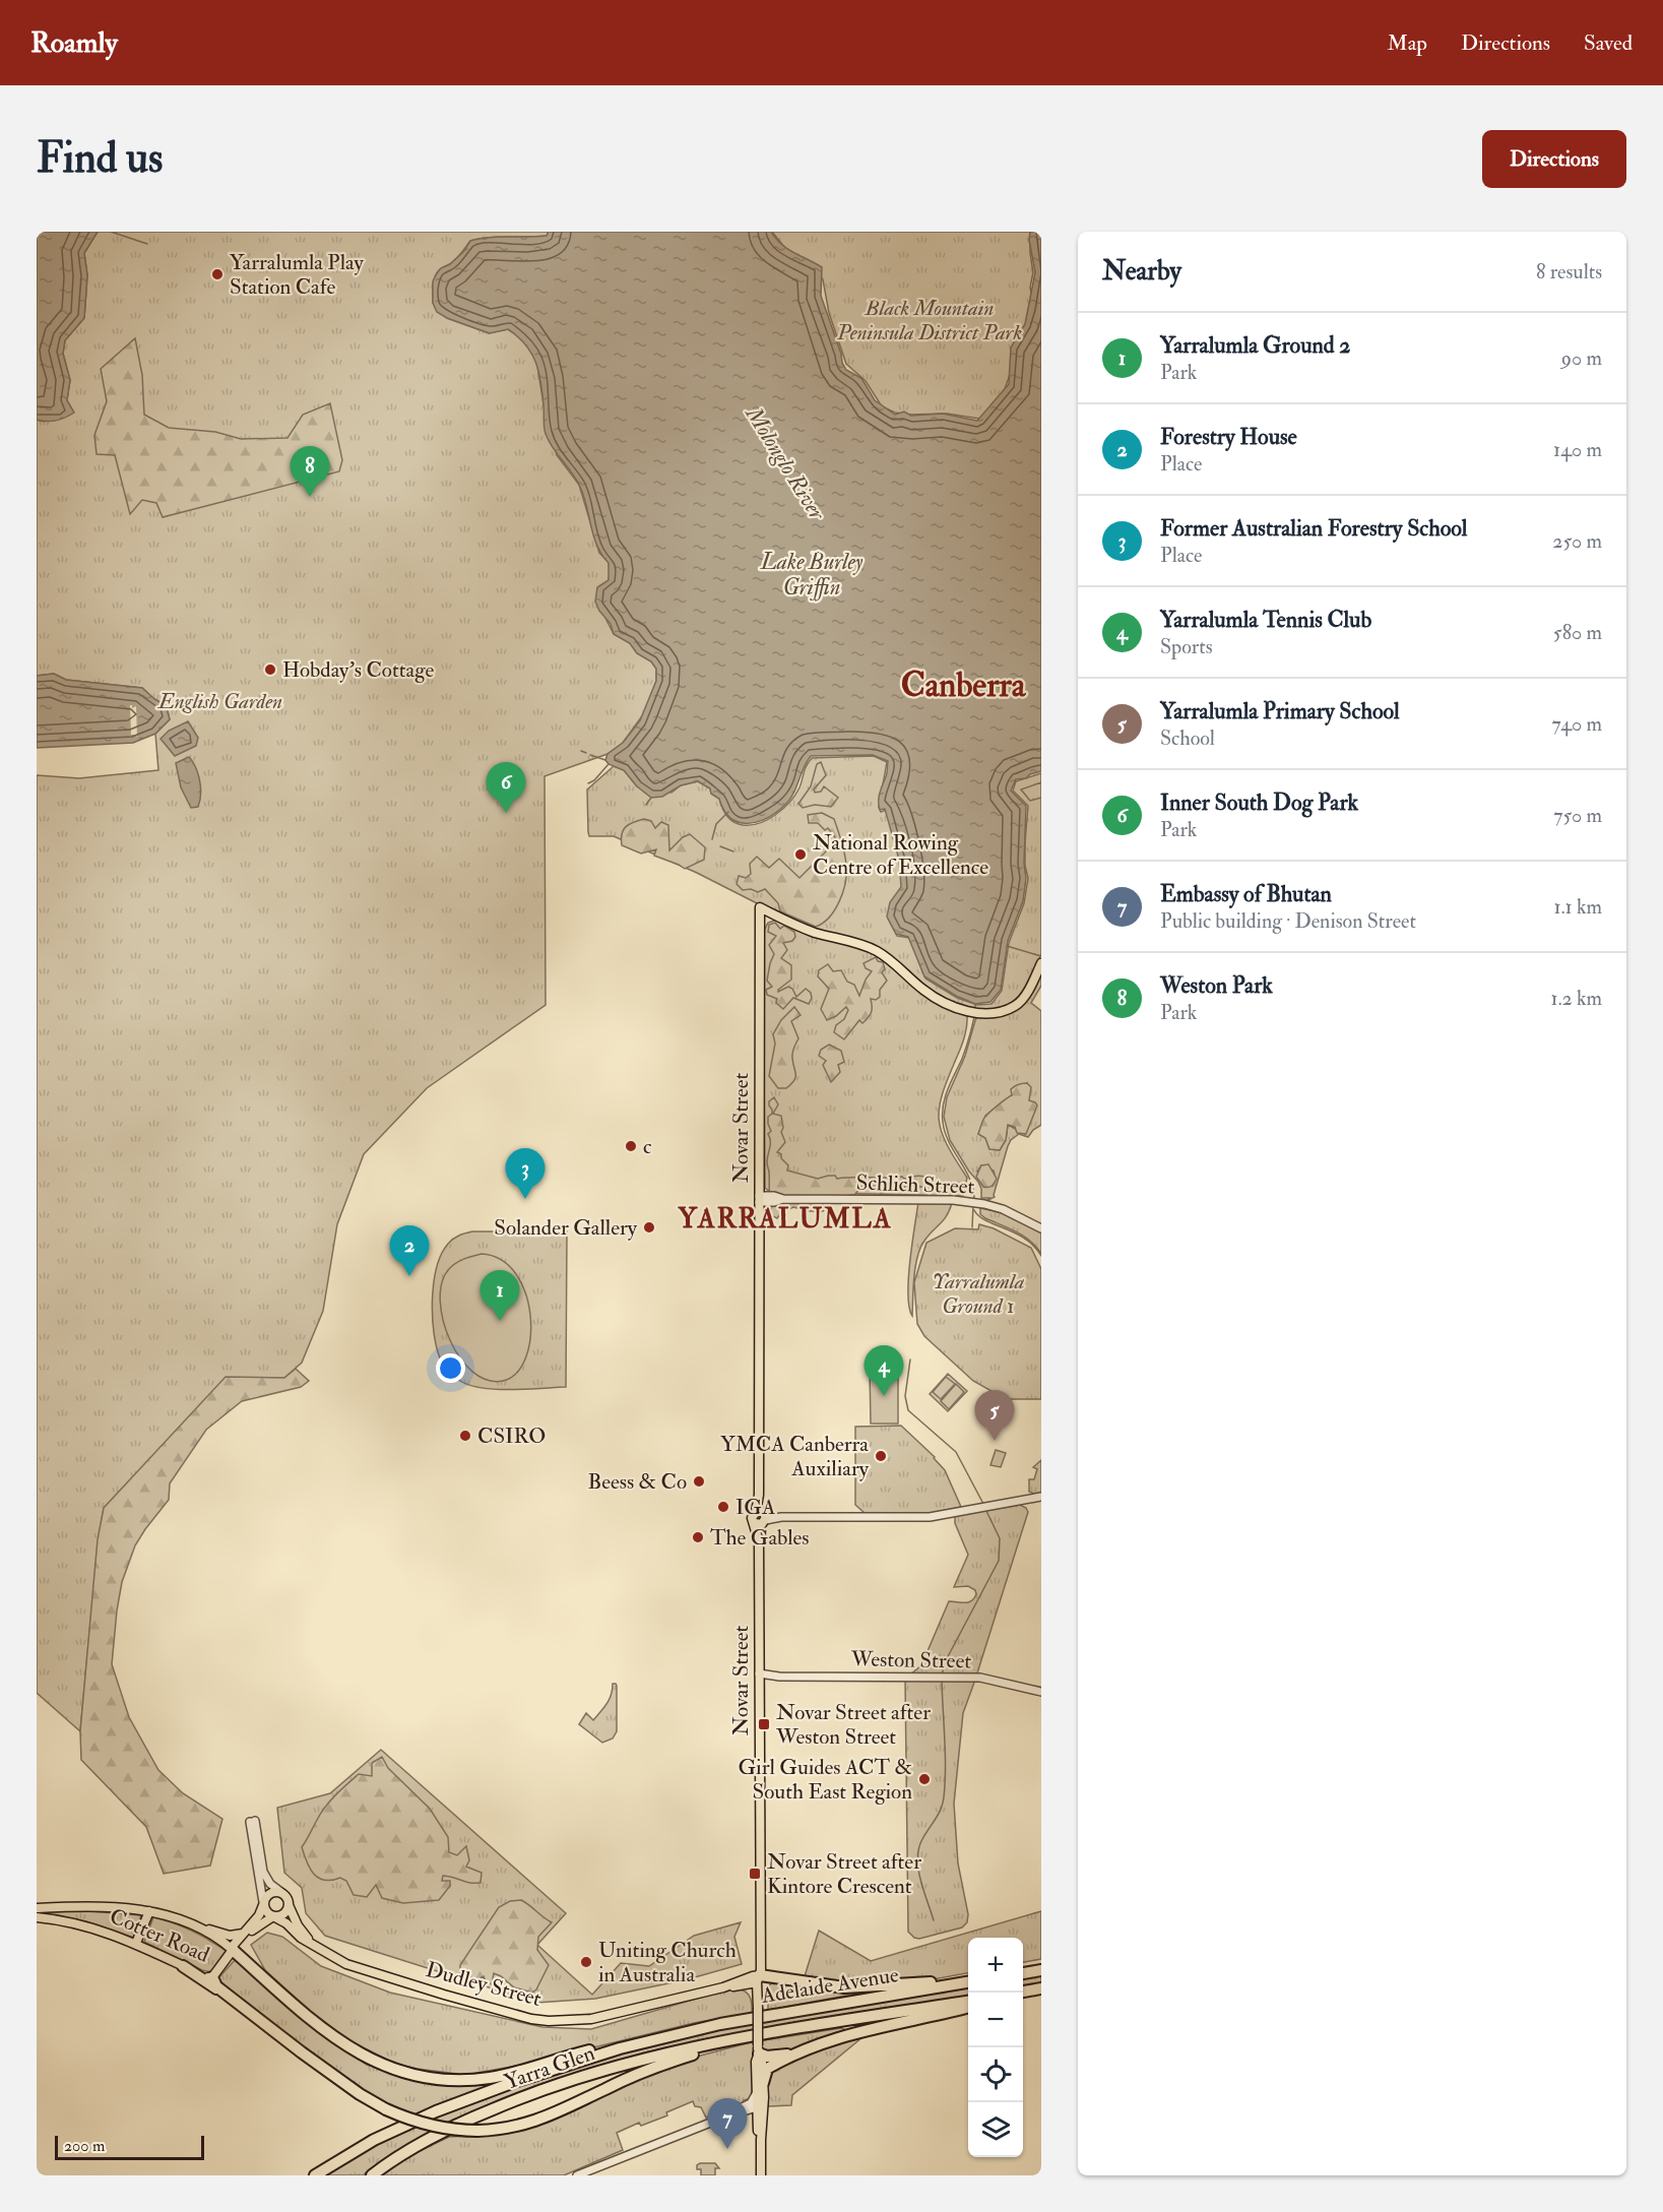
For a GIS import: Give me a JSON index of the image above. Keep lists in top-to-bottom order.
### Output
{
  "streets": {
    "highway": ["Adelaide Avenue", "Yarra Glen"],
    "main road": ["Novar Street", "Cotter Road", "Dudley Street"],
    "street": ["Schlich Street", "Weston Street"]
  },
  "crossings": [
    ["Novar Street", "Schlich Street"],
    ["Novar Street", "Weston Street"],
    ["Novar Street", "Dudley Street"],
    ["Novar Street", "Adelaide Avenue"],
    ["Novar Street", "Yarra Glen"],
    ["Adelaide Avenue", "Yarra Glen"]
  ],
  "districts": ["Canberra", "YARRALUMLA"],
  "water": ["Molonglo River", "Lake Burley Griffin"],
  "parks": ["Black Mountain Peninsula District Park", "English Garden", "Yarralumla Ground 1"],
  "places": {
    "other": [
      "Yarralumla Play Station Cafe",
      "Hobday’s Cottage",
      "National Rowing Centre of Excellence",
      "c",
      "Solander Gallery",
      "CSIRO",
      "YMCA Canberra Auxiliary",
      "Beess & Co",
      "IGA",
      "The Gables",
      "Girl Guides ACT & South East Region",
      "Uniting Church in Australia"
    ],
    "transit": ["Novar Street after Weston Street", "Novar Street after Kintore Crescent"]
  },
  "scale_bar": "200 m",
  "page": {
    "header": "Roamly",
    "nav": ["Map", "Directions", "Saved"],
    "buttons": "Directions",
    "title": "Find us",
    "heading": ["Nearby", "8 results"],
    "list": [
      {
        "mark": "1",
        "name": "Yarralumla Ground 2",
        "note": "Park",
        "value": "90 m"
      },
      {
        "mark": "2",
        "name": "Forestry House",
        "note": "Place",
        "value": "140 m"
      },
      {
        "mark": "3",
        "name": "Former Australian Forestry School",
        "note": "Place",
        "value": "250 m"
      },
      {
        "mark": "4",
        "name": "Yarralumla Tennis Club",
        "note": "Sports",
        "value": "580 m"
      },
      {
        "mark": "5",
        "name": "Yarralumla Primary School",
        "note": "School",
        "value": "740 m"
      },
      {
        "mark": "6",
        "name": "Inner South Dog Park",
        "note": "Park",
        "value": "750 m"
      },
      {
        "mark": "7",
        "name": "Embassy of Bhutan",
        "note": "Public building · Denison Street",
        "value": "1.1 km"
      },
      {
        "mark": "8",
        "name": "Weston Park",
        "note": "Park",
        "value": "1.2 km"
      }
    ],
    "pins": [
      "8",
      "6",
      "3",
      "2",
      "1",
      "4",
      "5",
      "7"
    ],
    "map_buttons": ["+", "−"],
    "scale": "200 m"
  }
}
